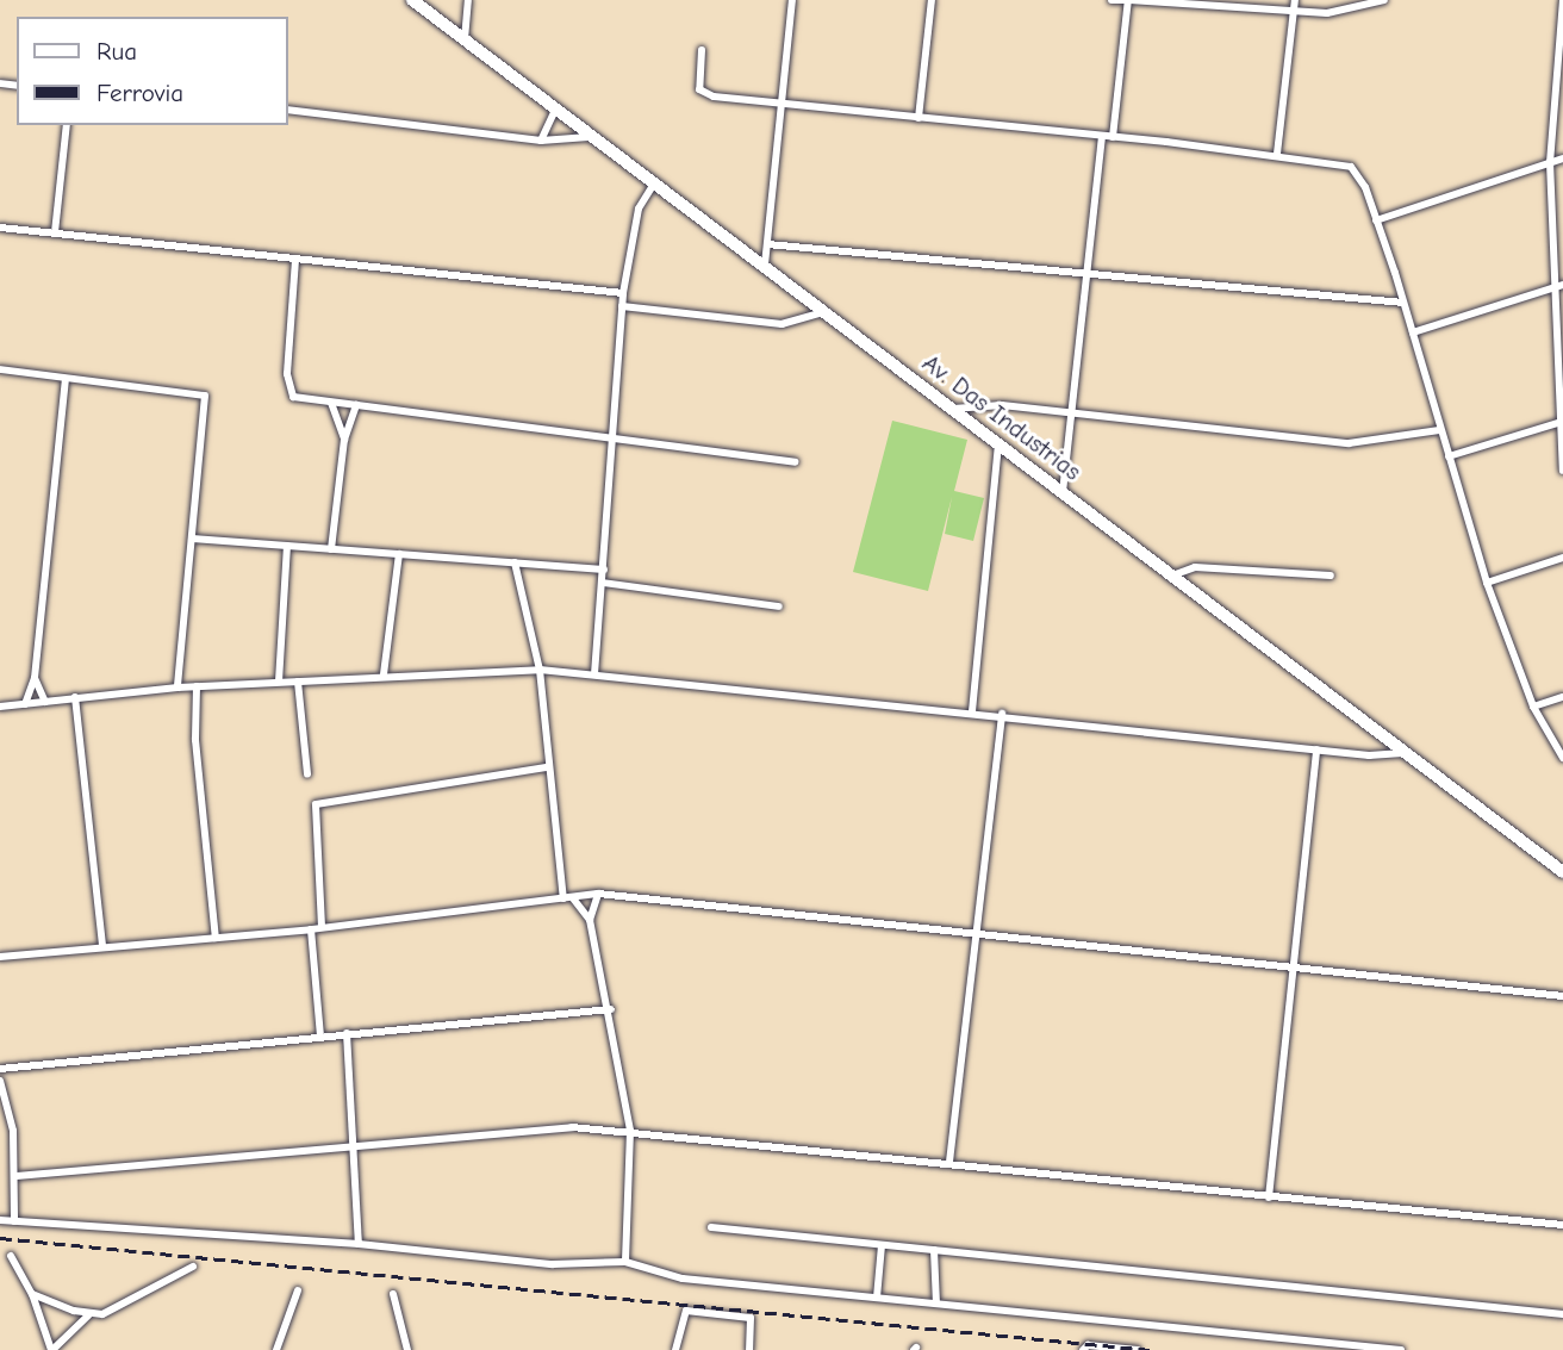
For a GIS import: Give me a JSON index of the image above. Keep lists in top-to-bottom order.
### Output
{
  "streets": {
    "main road": ["Av. Das Industrias"]
  },
  "legend": ["Rua", "Ferrovia"]
}
